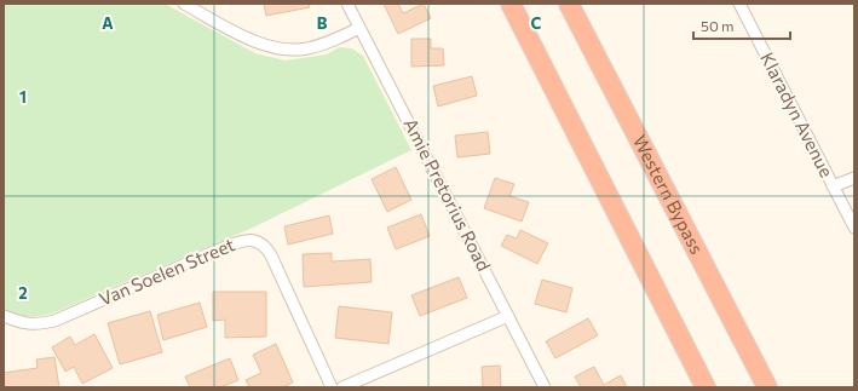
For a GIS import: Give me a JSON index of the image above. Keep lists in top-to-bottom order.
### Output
{
  "streets": {
    "highway": ["Western Bypass"],
    "street": ["Klaradyn Avenue", "Amie Pretorius Road", "Van Soelen Street"]
  },
  "scale_bar": "50 m",
  "grid": {
    "columns": ["A", "B", "C"],
    "rows": ["1", "2"]
  }
}
